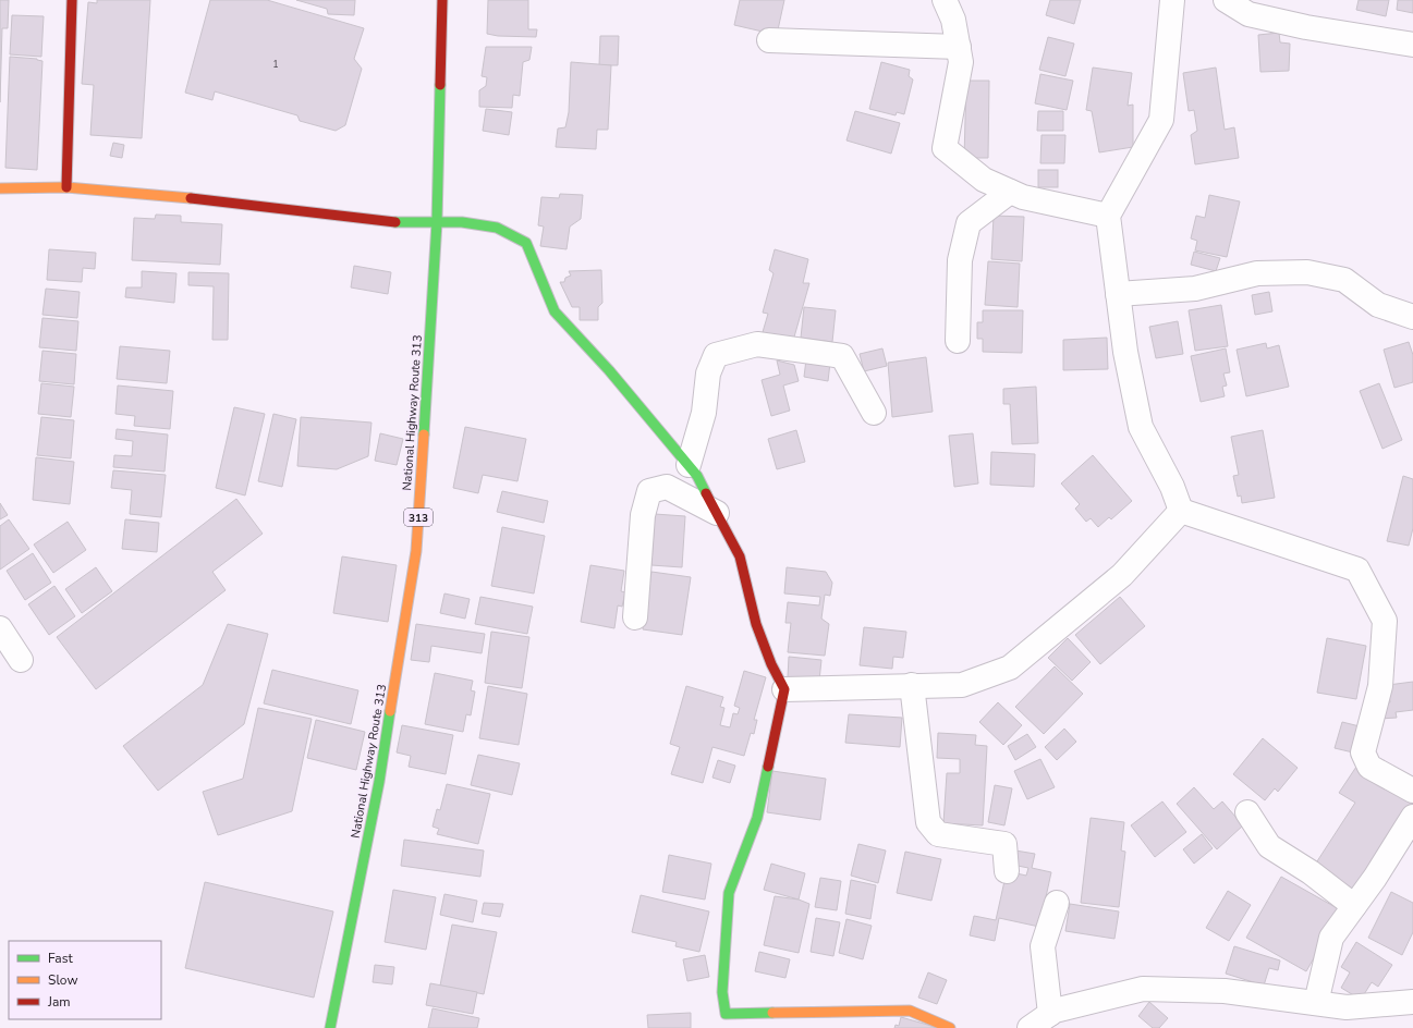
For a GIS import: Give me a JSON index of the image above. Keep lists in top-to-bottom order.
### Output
{
  "streets": {
    "main road": ["National Highway Route 313", "313"]
  },
  "house_numbers": ["1"],
  "legend": ["Fast", "Slow", "Jam"]
}
